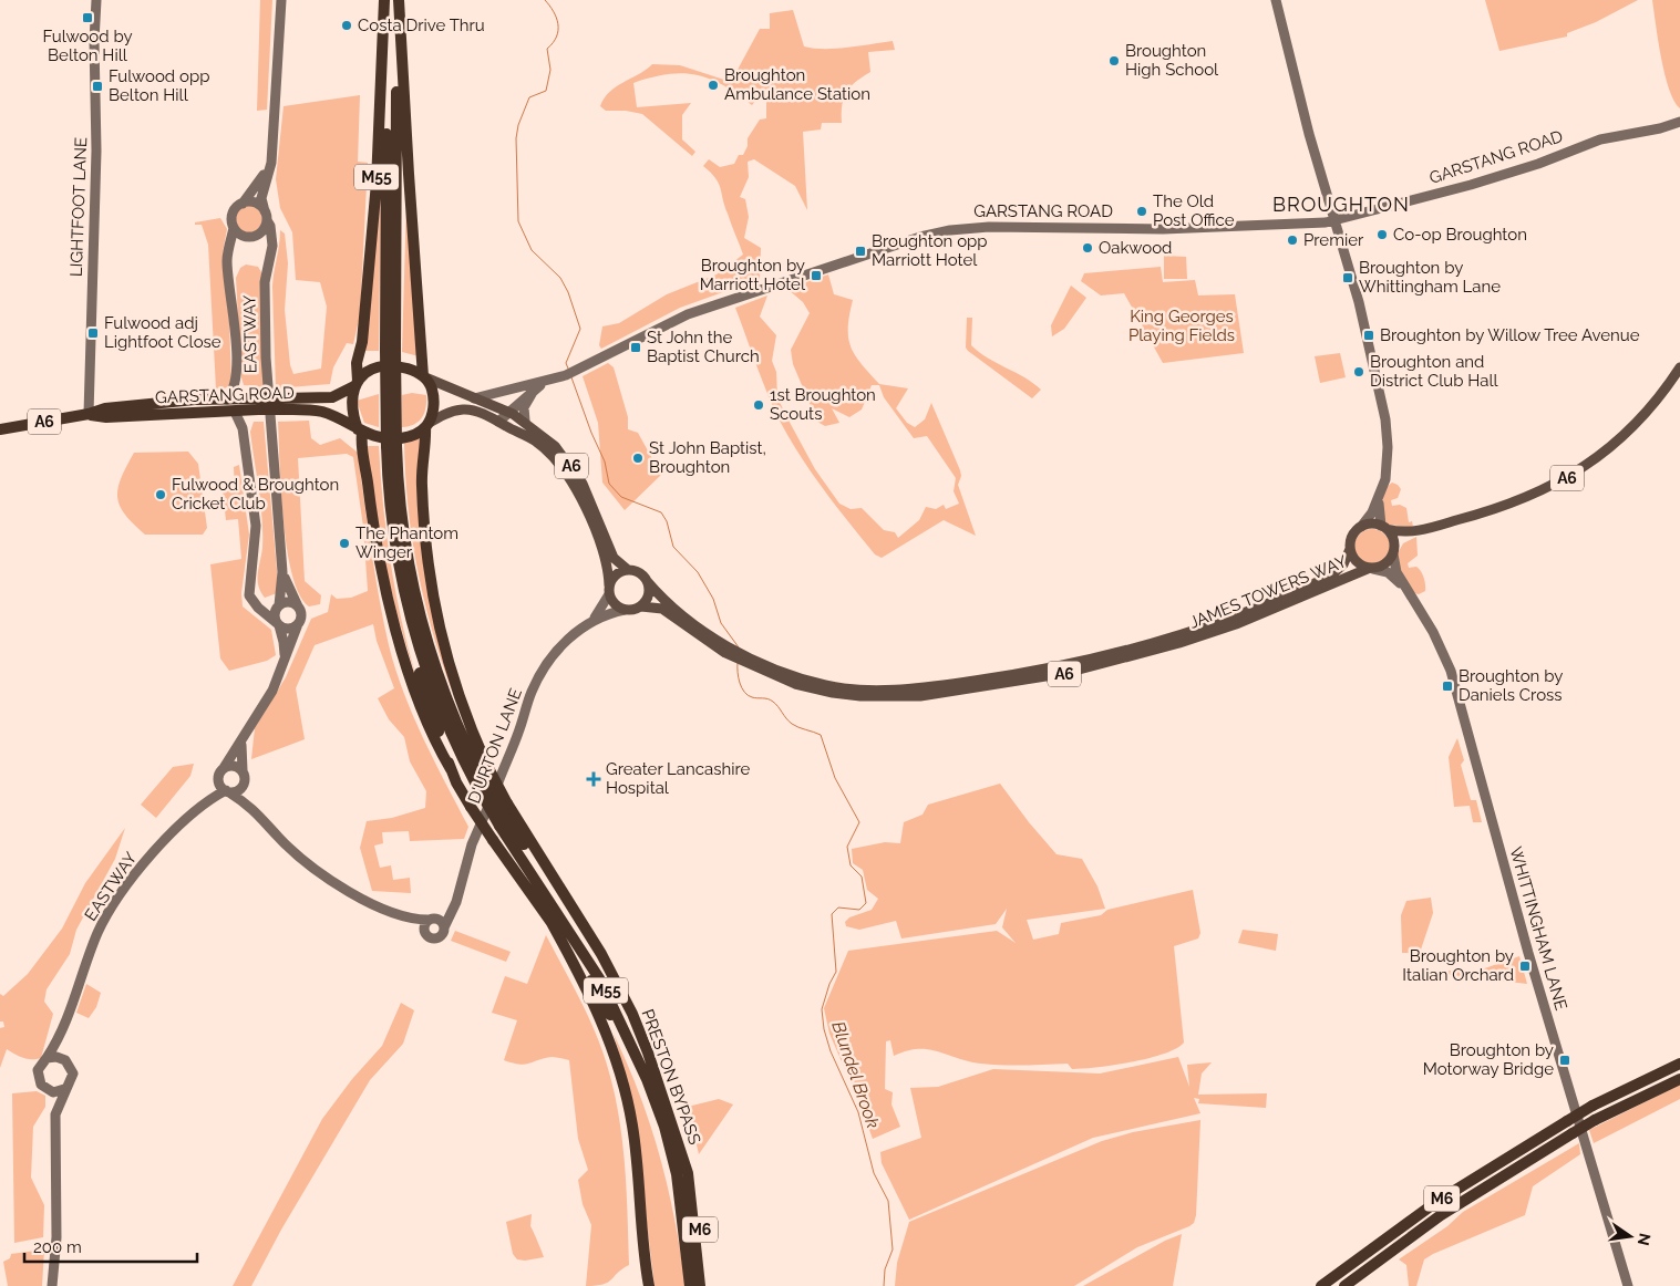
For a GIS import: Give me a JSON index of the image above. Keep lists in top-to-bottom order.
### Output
{
  "streets": {
    "highway": [
      "GARSTANG ROAD",
      "M55",
      "A6",
      "PRESTON BYPASS",
      "M6"
    ],
    "main road": [
      "LIGHTFOOT LANE",
      "EASTWAY",
      "JAMES TOWERS WAY",
      "D'URTON LANE",
      "WHITTINGHAM LANE"
    ]
  },
  "crossings": [
    ["GARSTANG ROAD", "M55"],
    ["GARSTANG ROAD", "LIGHTFOOT LANE"],
    ["GARSTANG ROAD", "A6"],
    ["M55", "A6"],
    ["M55", "PRESTON BYPASS"],
    ["M55", "M6"],
    ["A6", "JAMES TOWERS WAY"],
    ["A6", "D'URTON LANE"],
    ["A6", "WHITTINGHAM LANE"],
    ["JAMES TOWERS WAY", "D'URTON LANE"],
    ["JAMES TOWERS WAY", "WHITTINGHAM LANE"],
    ["PRESTON BYPASS", "M6"]
  ],
  "districts": ["BROUGHTON"],
  "water": ["Blundel Brook"],
  "parks": ["King Georges Playing Fields"],
  "places": {
    "transit": [
      "Fulwood by Belton Hill",
      "Fulwood opp Belton Hill",
      "Broughton opp Marriott Hotel",
      "Broughton by Marriott Hotel",
      "Broughton by Whittingham Lane",
      "Fulwood adj Lightfoot Close",
      "Broughton by Willow Tree Avenue",
      "St John the Baptist Church",
      "Broughton by Daniels Cross",
      "Broughton by Italian Orchard",
      "Broughton by Motorway Bridge"
    ],
    "other": [
      "Costa Drive Thru",
      "Broughton High School",
      "Broughton Ambulance Station",
      "The Old Post Office",
      "Co-op Broughton",
      "Premier",
      "Oakwood",
      "Broughton and District Club Hall",
      "1st Broughton Scouts",
      "St John Baptist, Broughton",
      "Fulwood & Broughton Cricket Club",
      "The Phantom Winger"
    ],
    "health": ["Greater Lancashire Hospital"]
  },
  "scale_bar": "200 m",
  "north": "right"
}
